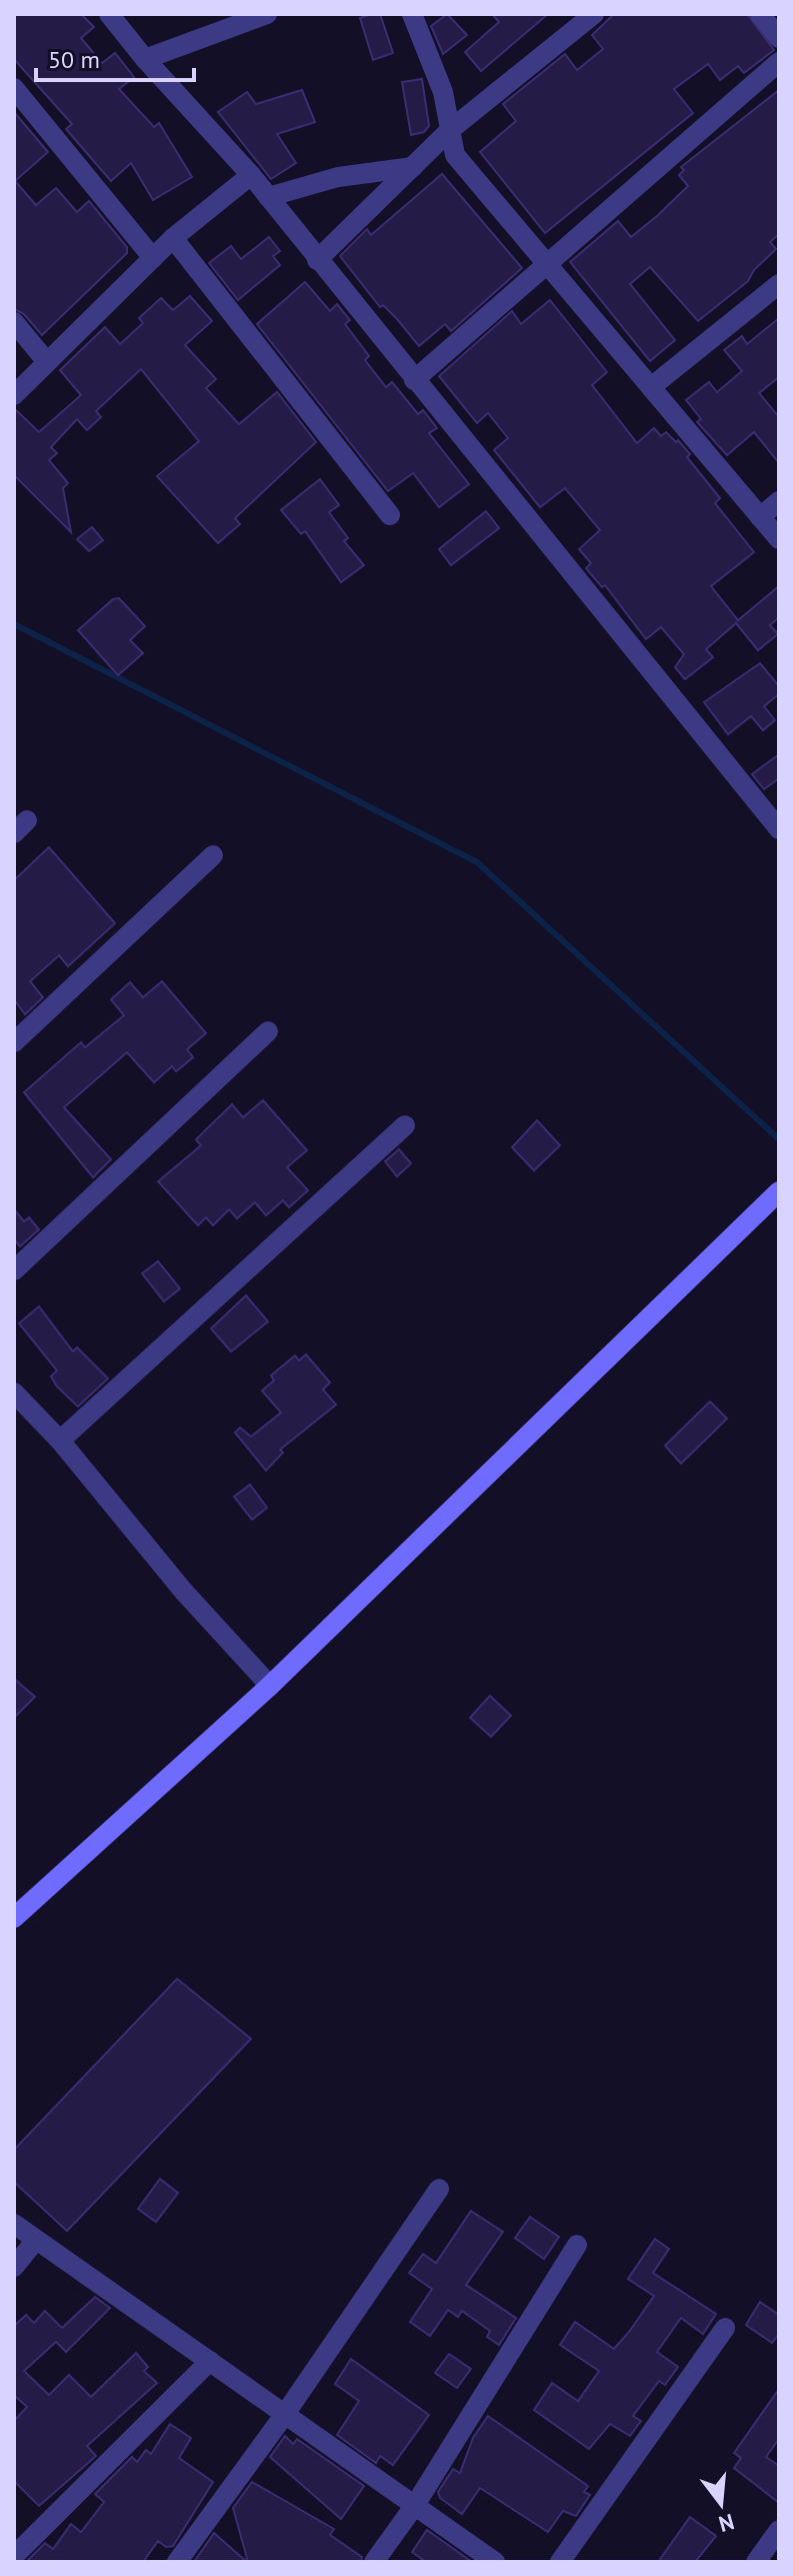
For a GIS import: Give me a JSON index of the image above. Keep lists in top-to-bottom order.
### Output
{
  "scale_bar": "50 m",
  "north": "bottom"
}
